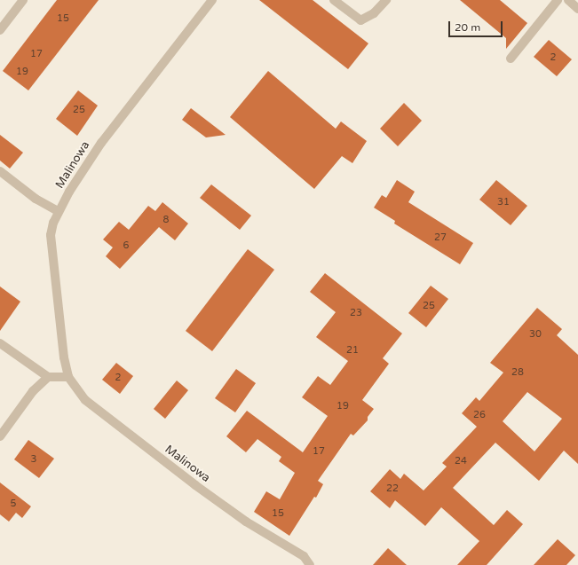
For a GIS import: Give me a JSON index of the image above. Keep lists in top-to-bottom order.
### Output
{
  "streets": {
    "street": ["Malinowa"]
  },
  "house_numbers": [
    "15",
    "17",
    "2",
    "19",
    "25",
    "31",
    "8",
    "27",
    "6",
    "25",
    "23",
    "30",
    "21",
    "28",
    "2",
    "19",
    "26",
    "17",
    "3",
    "24",
    "22",
    "5",
    "15"
  ],
  "scale_bar": "20 m"
}
